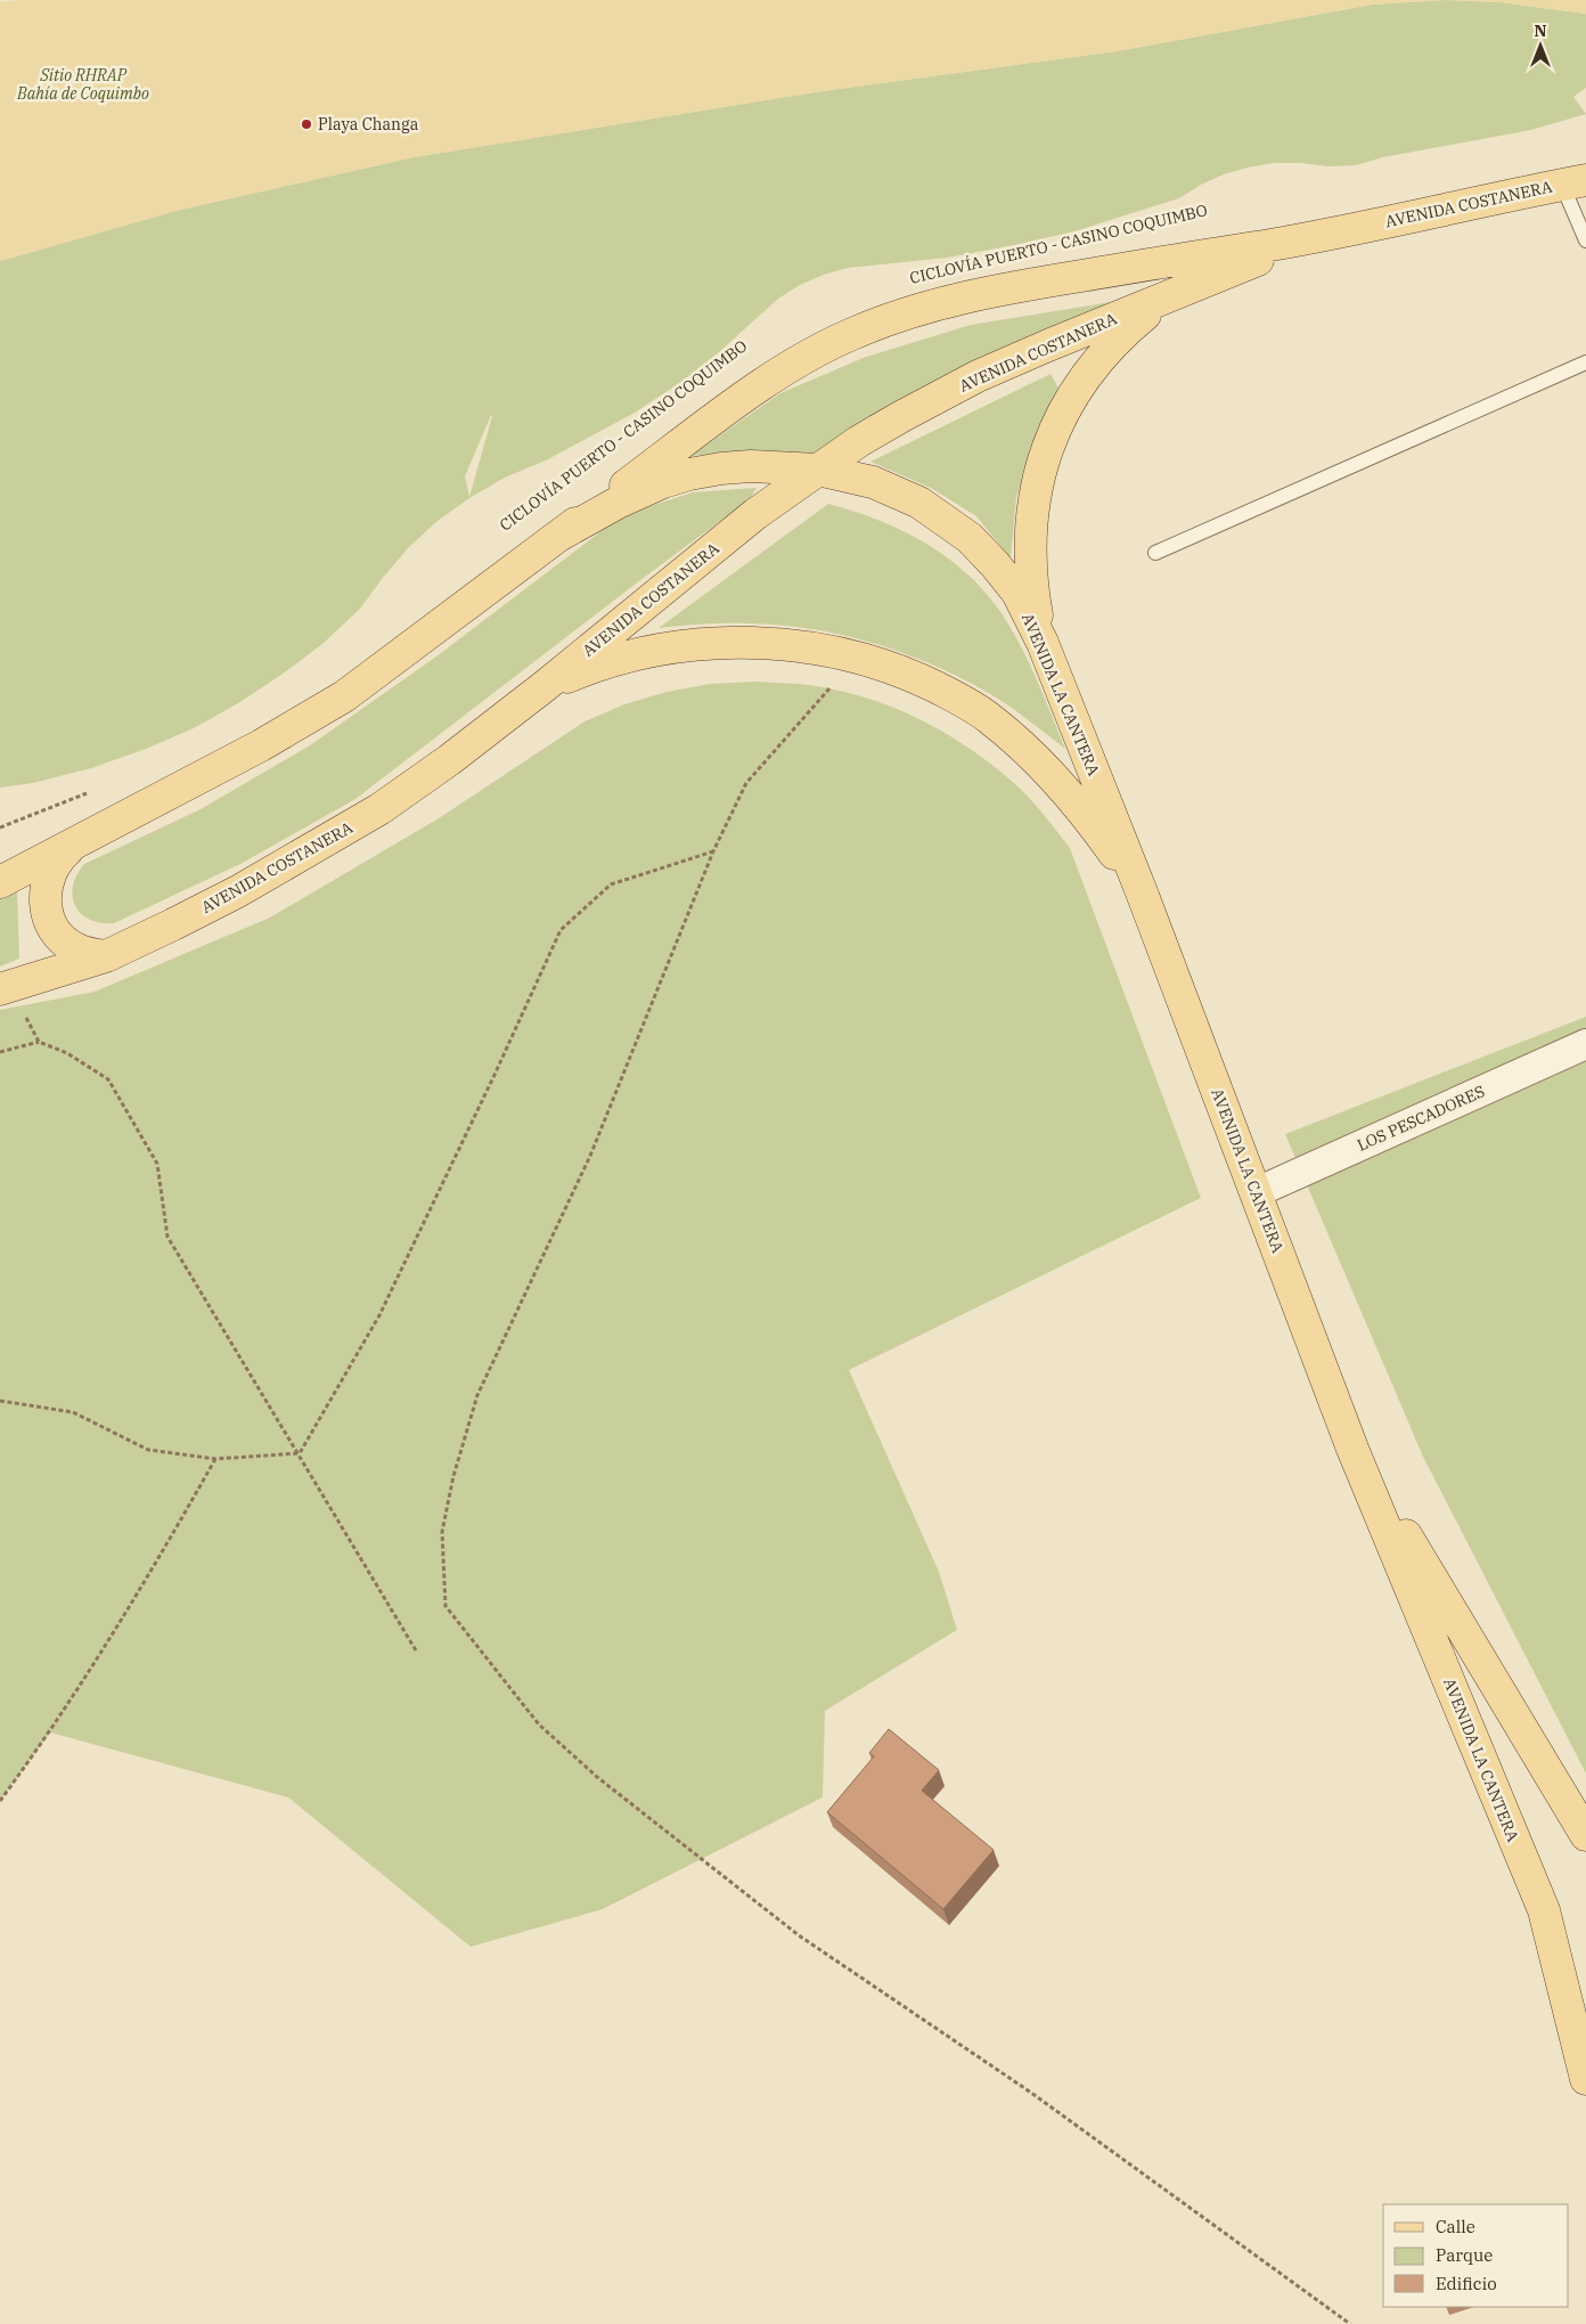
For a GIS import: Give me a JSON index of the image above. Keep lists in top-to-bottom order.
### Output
{
  "streets": {
    "main road": ["AVENIDA COSTANERA", "AVENIDA LA CANTERA"],
    "street": ["LOS PESCADORES"]
  },
  "crossings": [
    ["AVENIDA COSTANERA", "AVENIDA LA CANTERA"],
    ["AVENIDA LA CANTERA", "LOS PESCADORES"]
  ],
  "parks": ["Sitio RHRAP Bahía de Coquimbo"],
  "places": ["Playa Changa"],
  "legend": ["Calle", "Parque", "Edificio"],
  "north": "top"
}
